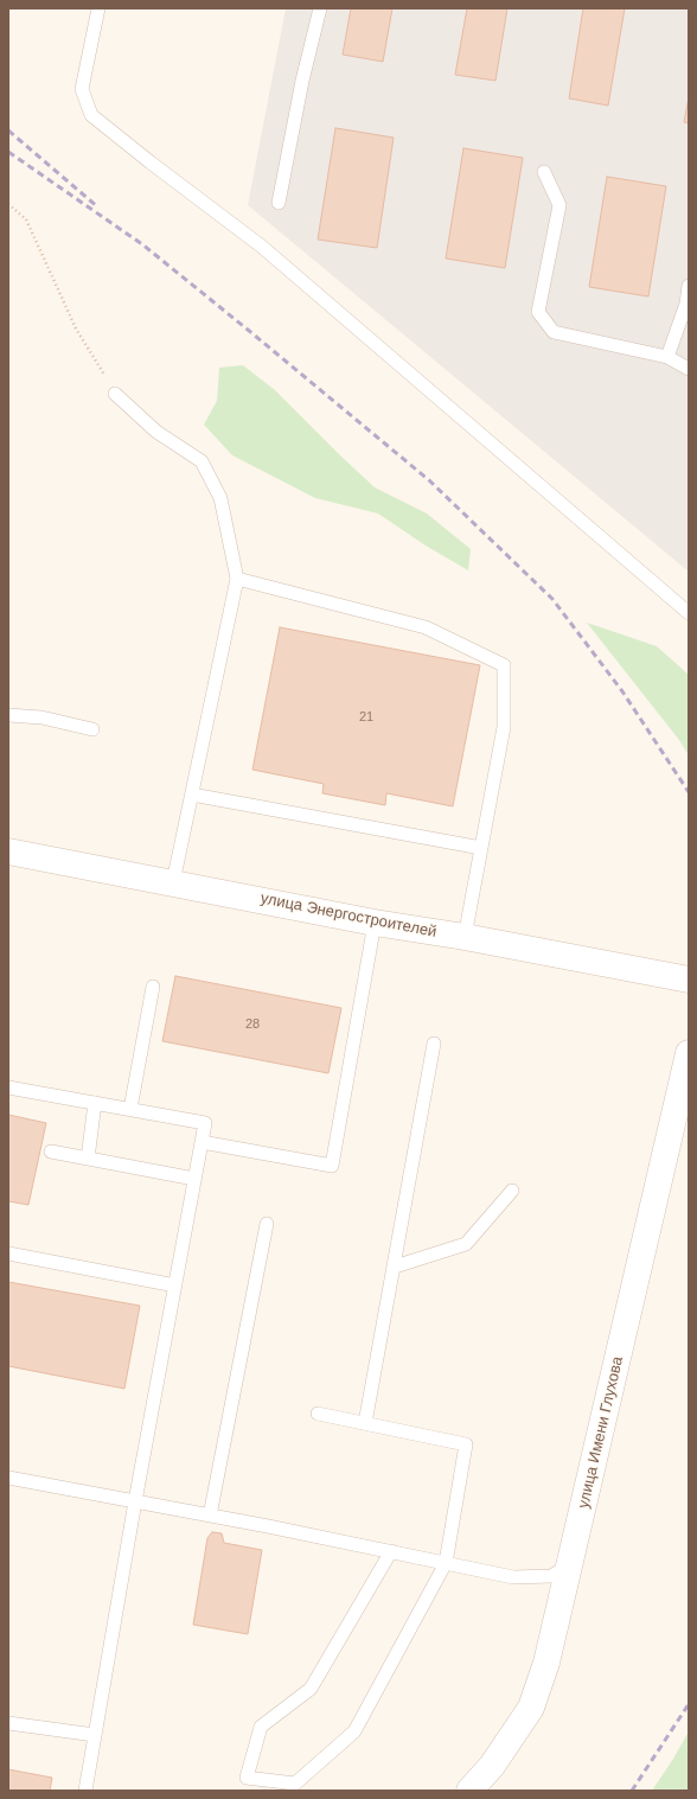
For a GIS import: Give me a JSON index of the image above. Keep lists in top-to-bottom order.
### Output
{
  "streets": {
    "street": ["улица Энергостроителей", "улица Имени Глухова"]
  },
  "house_numbers": ["21", "28"]
}
